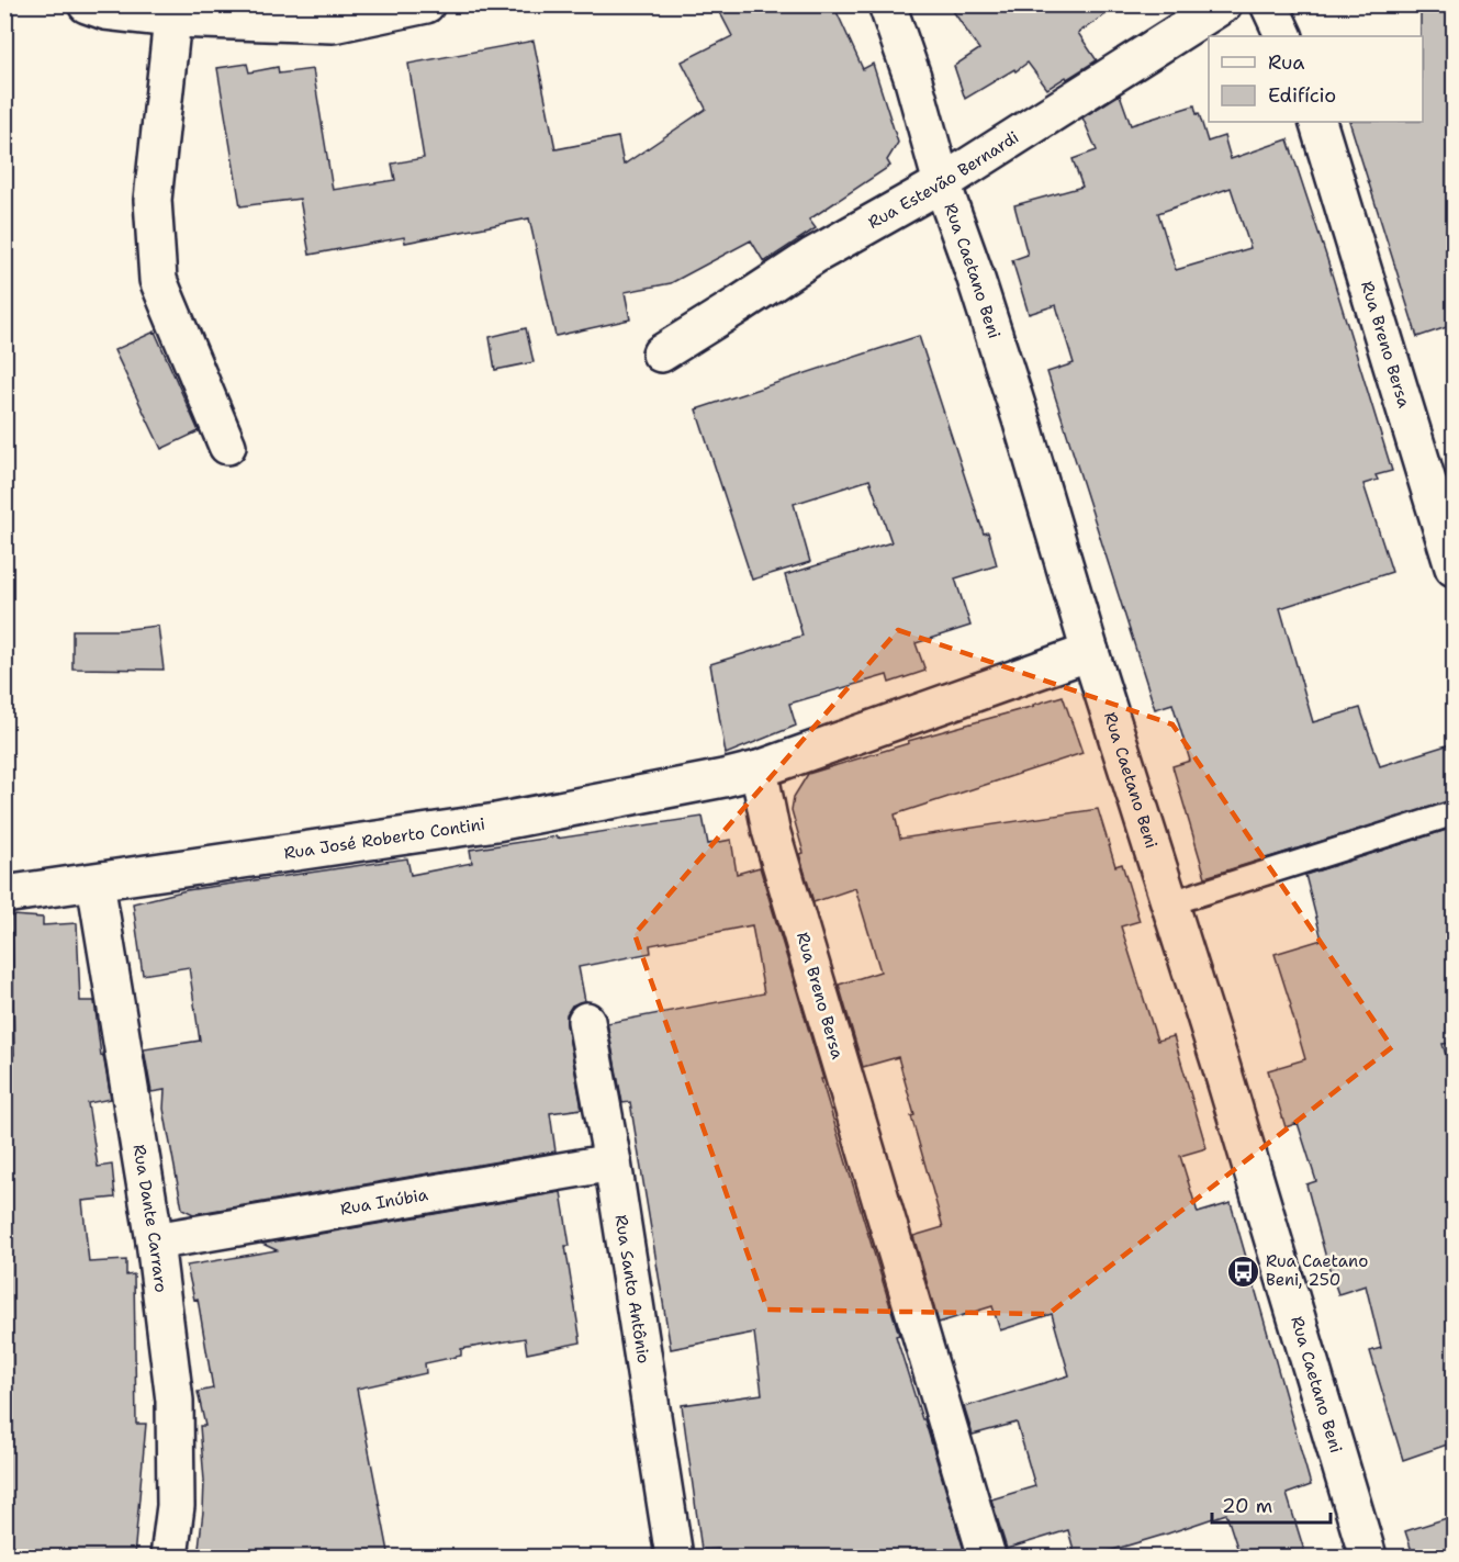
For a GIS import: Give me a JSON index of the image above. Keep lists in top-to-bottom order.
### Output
{
  "streets": {
    "street": [
      "Rua Estevão Bernardi",
      "Rua Caetano Beni",
      "Rua Breno Bersa",
      "Rua José Roberto Contini",
      "Rua Inúbia",
      "Rua Dante Carraro",
      "Rua Santo Antônio"
    ]
  },
  "crossings": [
    ["Rua Estevão Bernardi", "Rua Caetano Beni"],
    ["Rua Breno Bersa", "Rua José Roberto Contini"],
    ["Rua José Roberto Contini", "Rua Dante Carraro"],
    ["Rua Inúbia", "Rua Dante Carraro"],
    ["Rua Inúbia", "Rua Santo Antônio"]
  ],
  "places": {
    "bus stop": ["Rua Caetano Beni, 250"]
  },
  "legend": ["Rua", "Edifício"],
  "scale_bar": "20 m"
}
